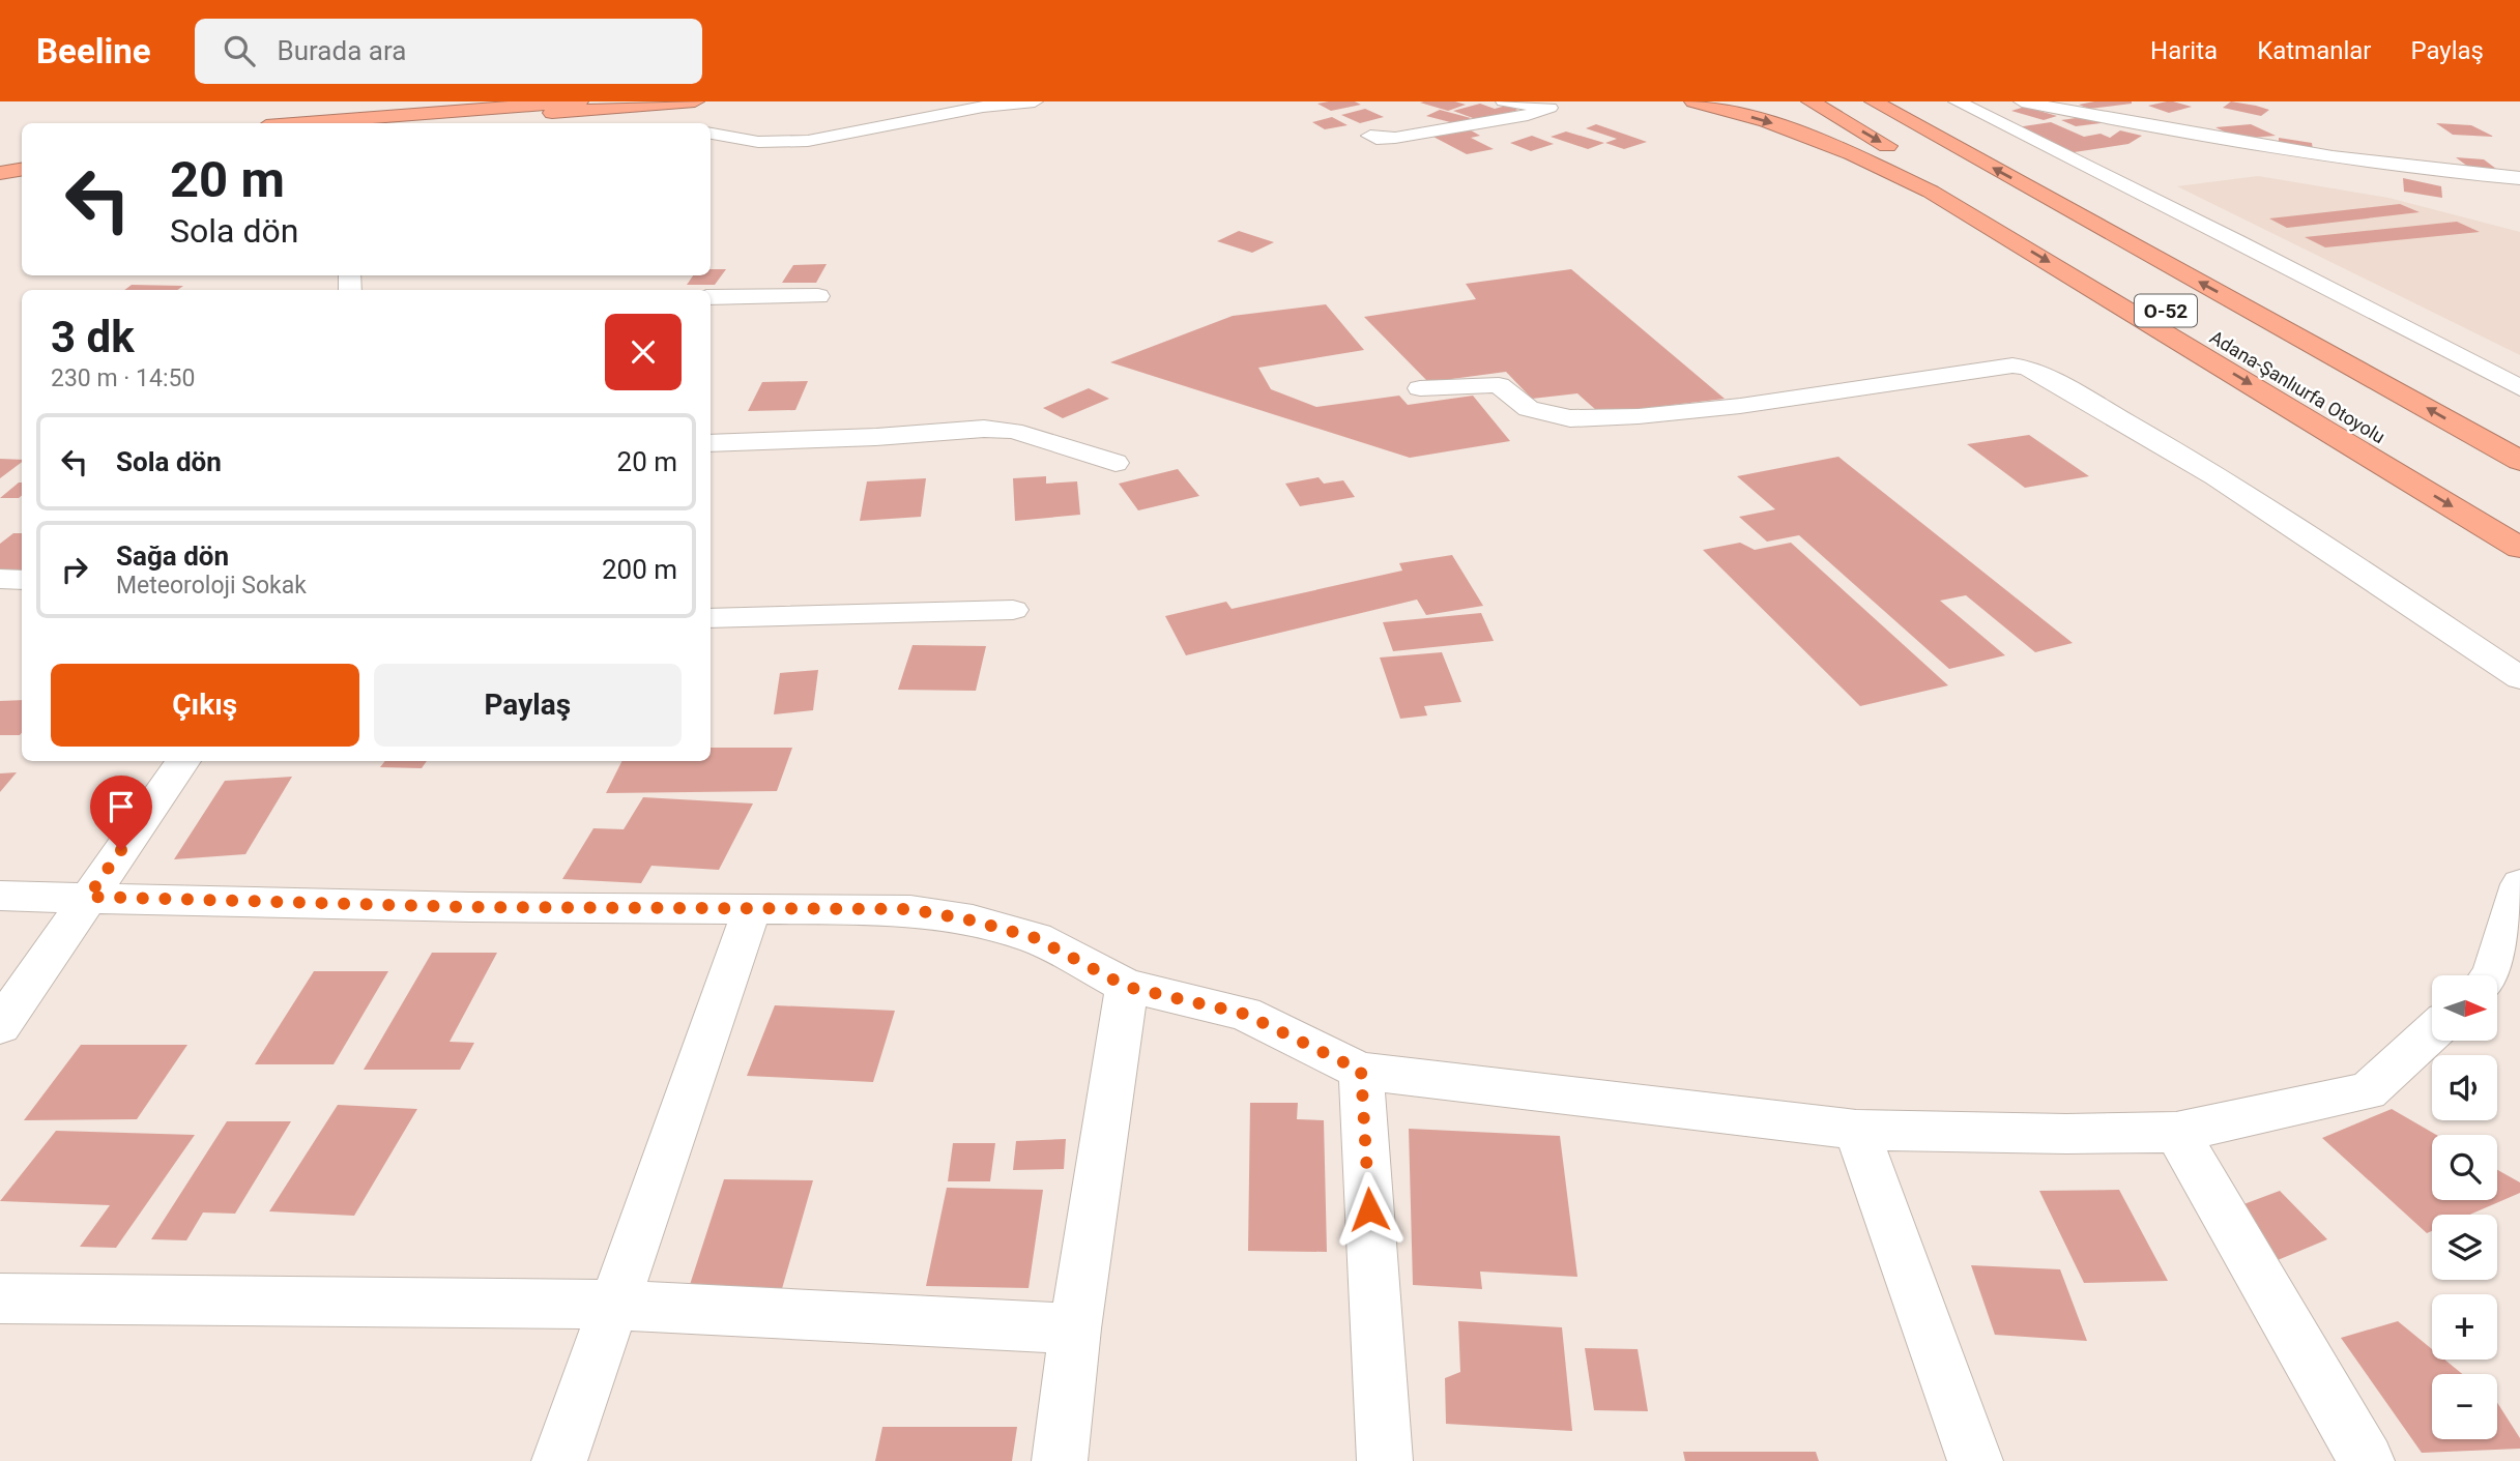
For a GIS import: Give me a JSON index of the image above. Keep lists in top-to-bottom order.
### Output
{
  "streets": {
    "highway": ["O-52", "Adana-Şanlıurfa Otoyolu"]
  },
  "north": "right",
  "page": {
    "header": "Beeline",
    "search": "Burada ara",
    "nav": ["Harita", "Katmanlar", "Paylaş"],
    "turn": ["20 m", "Sola dön"],
    "heading": ["3 dk", "230 m · 14:50"],
    "list": [
      {
        "name": "Sola dön",
        "value": "20 m"
      },
      {
        "name": "Sağa dön",
        "note": "Meteoroloji Sokak",
        "value": "200 m"
      }
    ],
    "buttons": ["Çıkış", "Paylaş"],
    "map_buttons": ["+", "−"]
  }
}
